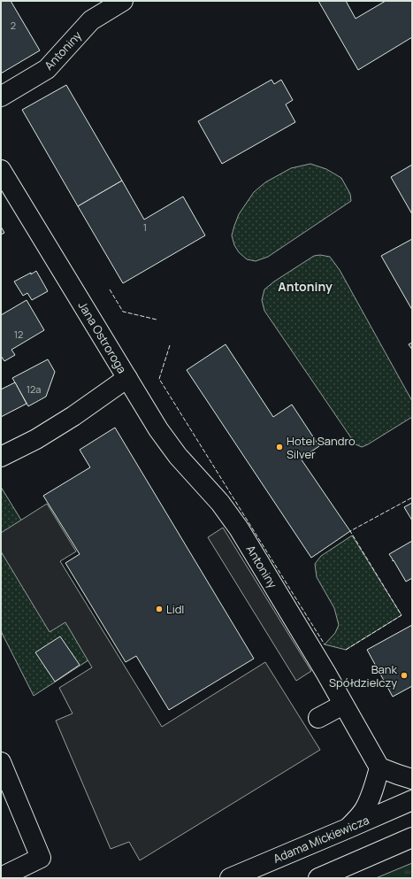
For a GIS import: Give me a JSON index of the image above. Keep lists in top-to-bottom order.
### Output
{
  "streets": {
    "street": ["Antoniny", "Jana Ostroroga", "Adama Mickiewicza"]
  },
  "crossings": [
    ["Antoniny", "Jana Ostroroga"]
  ],
  "districts": ["Antoniny"],
  "places": ["Hotel Sandro Silver", "Lidl", "Bank Spółdzielczy"],
  "house_numbers": [
    "2",
    "1",
    "12",
    "12a"
  ]
}
